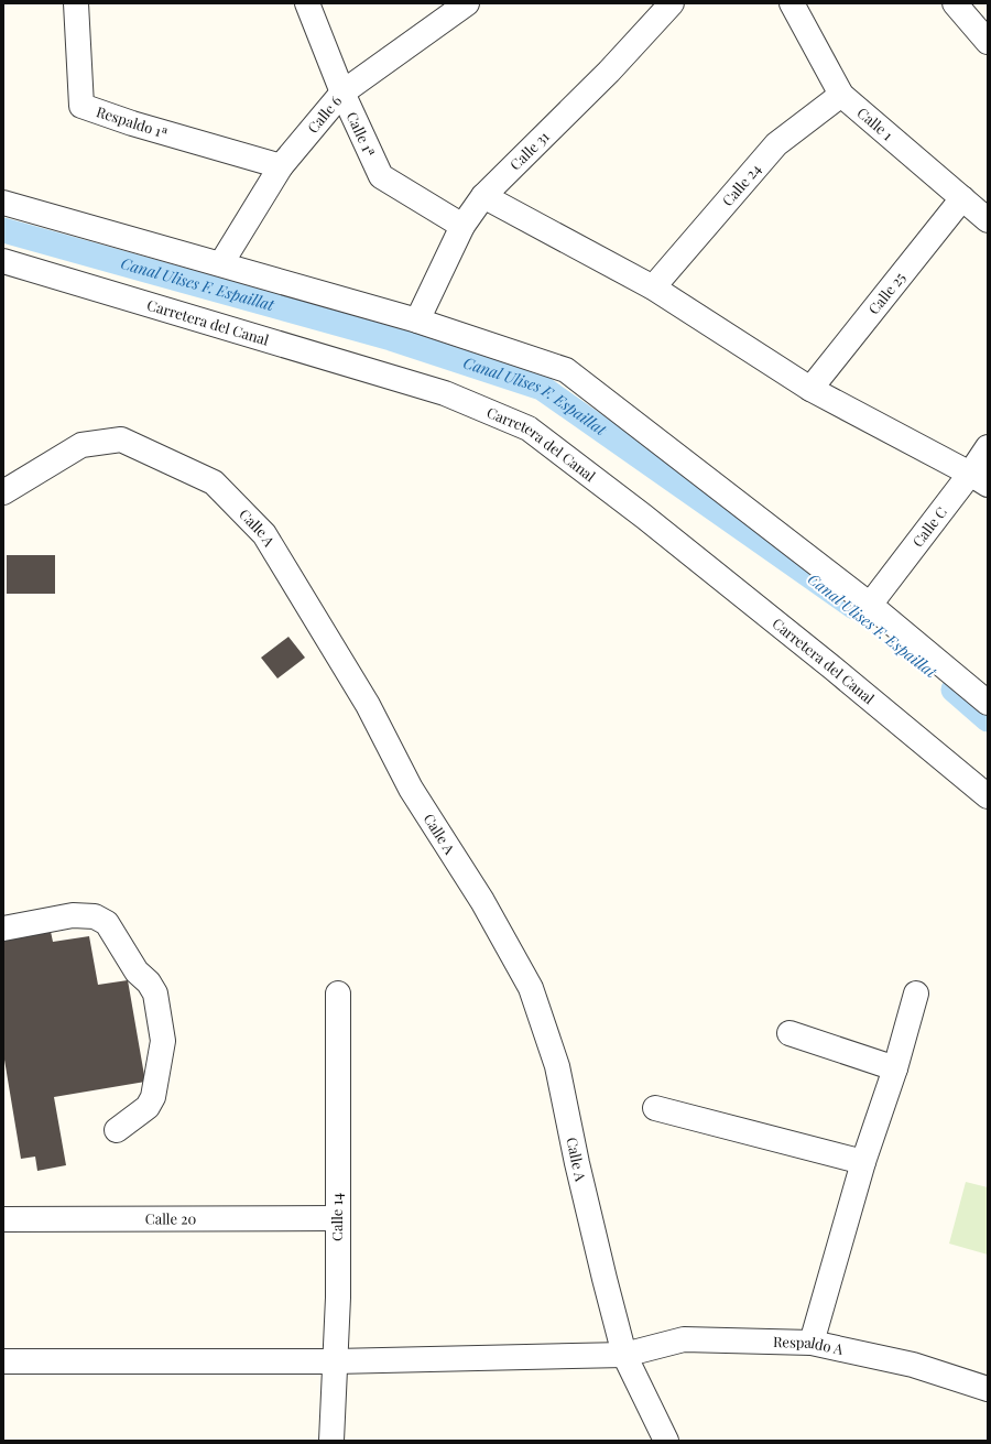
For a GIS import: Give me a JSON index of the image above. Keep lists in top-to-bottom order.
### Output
{
  "streets": {
    "street": [
      "Calle 6",
      "Respaldo 1ª",
      "Calle 1",
      "Calle 1ª",
      "Calle 31",
      "Calle 24",
      "Calle 25",
      "Carretera del Canal",
      "Calle C",
      "Calle A",
      "Calle 14",
      "Calle 20",
      "Respaldo A"
    ]
  },
  "crossings": [
    ["Calle 6", "Respaldo 1ª"],
    ["Calle 6", "Calle 1ª"],
    ["Calle 1", "Calle 24"],
    ["Calle 1", "Calle 25"],
    ["Calle 1ª", "Calle 31"],
    ["Calle A", "Respaldo A"],
    ["Calle 14", "Calle 20"],
    ["Calle 14", "Respaldo A"]
  ],
  "water": ["Canal Ulises F. Espaillat"]
}
